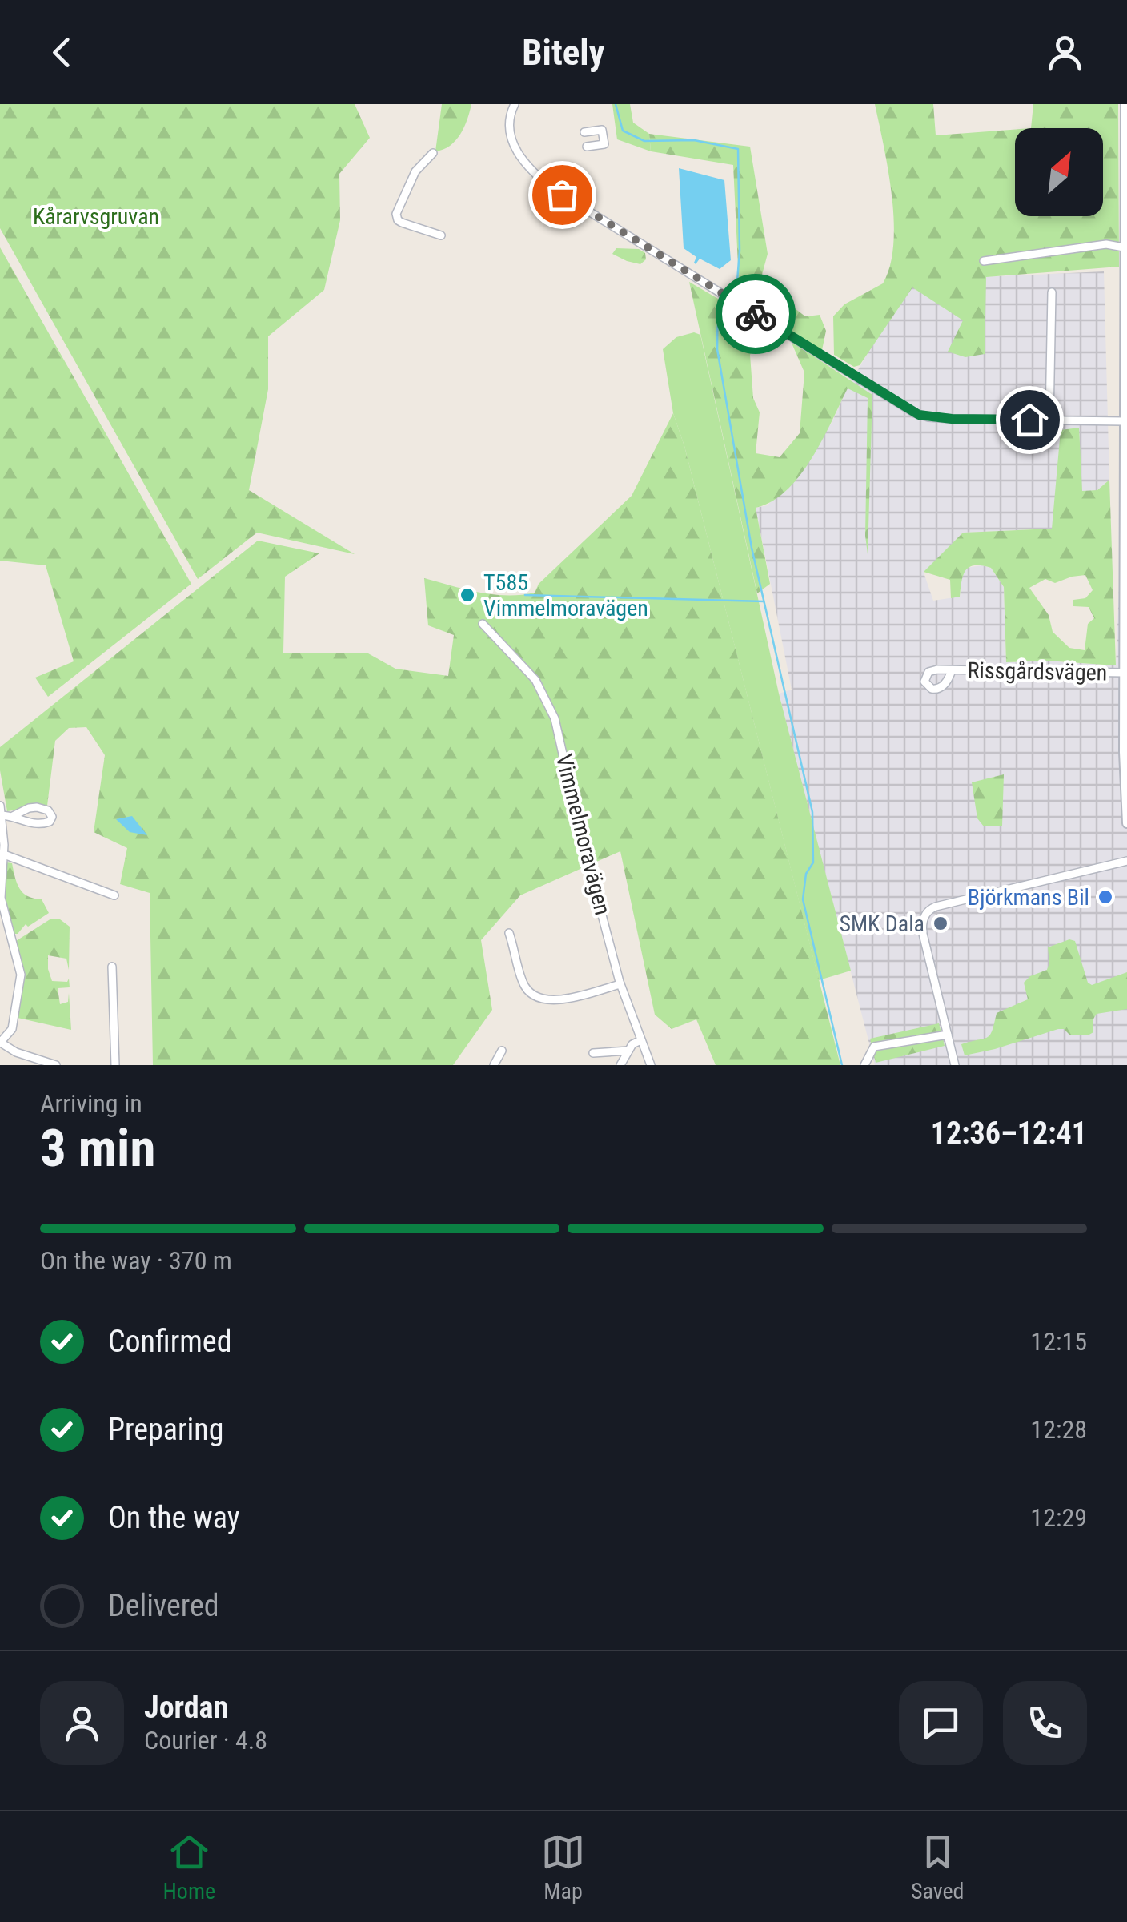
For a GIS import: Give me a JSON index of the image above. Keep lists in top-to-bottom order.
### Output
{
  "streets": {
    "street": ["Rissgårdsvägen", "Vimmelmoravägen"]
  },
  "parks": ["Kårarvsgruvan"],
  "places": ["T585 Vimmelmoravägen", "Björkmans Bil", "SMK Dala"],
  "north": "top right",
  "page": {
    "header": "Bitely",
    "heading": ["3 min", "Arriving in", "12:36–12:41"],
    "panel": ["Jordan", "Courier · 4.8"],
    "bar": "On the way · 370 m",
    "list": [
      ["Confirmed", "12:15"],
      ["Preparing", "12:28"],
      ["On the way", "12:29"],
      "Delivered"
    ],
    "tabs": ["Home", "Map", "Saved"]
  }
}
